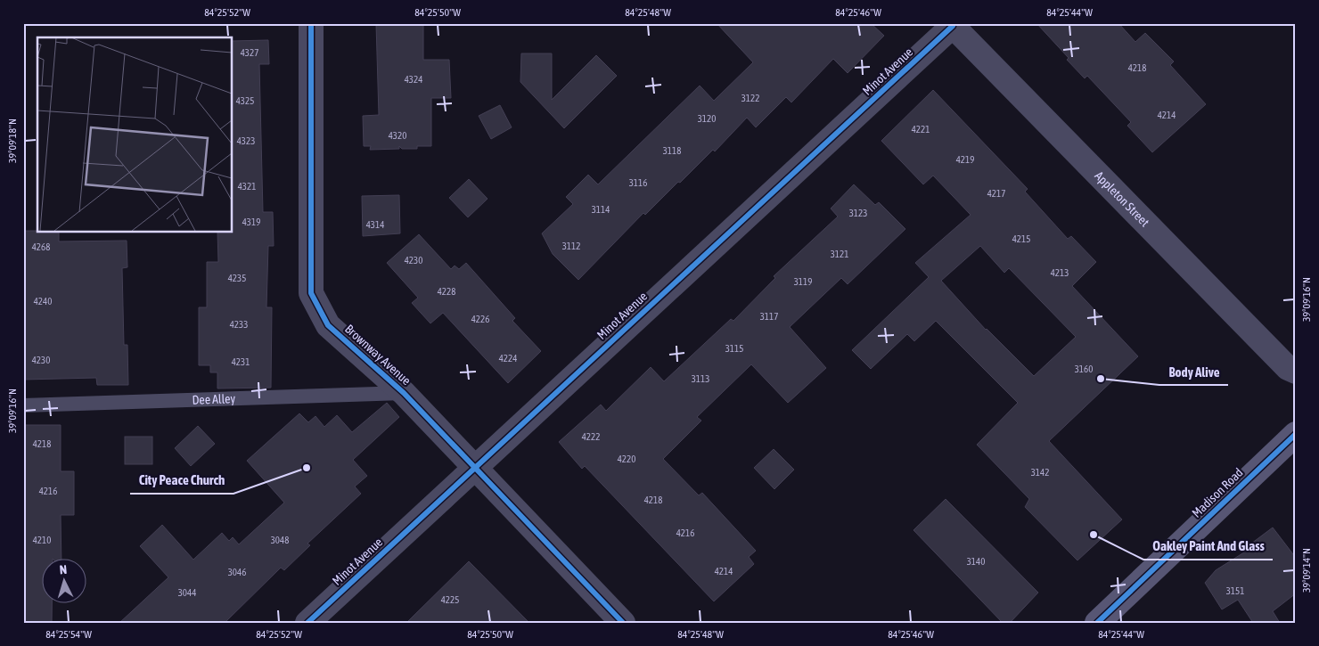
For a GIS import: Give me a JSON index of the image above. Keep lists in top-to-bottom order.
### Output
{
  "streets": {
    "main road": ["Madison Road"],
    "street": ["Minot Avenue", "Appleton Street", "Brownway Avenue"],
    "lane": ["Dee Alley"]
  },
  "crossings": [
    ["Minot Avenue", "Appleton Street"],
    ["Minot Avenue", "Brownway Avenue"],
    ["Brownway Avenue", "Dee Alley"]
  ],
  "places": ["Body Alive", "City Peace Church", "Oakley Paint And Glass"],
  "house_numbers": [
    "4327",
    "4218",
    "4324",
    "3122",
    "4325",
    "4214",
    "3120",
    "4221",
    "4320",
    "4323",
    "3118",
    "4219",
    "3116",
    "4321",
    "4217",
    "3114",
    "3123",
    "4319",
    "4314",
    "4215",
    "3112",
    "4268",
    "3121",
    "4230",
    "4213",
    "4235",
    "3119",
    "4228",
    "4240",
    "3117",
    "4226",
    "4233",
    "3115",
    "4224",
    "4230",
    "4231",
    "3160",
    "3113",
    "4222",
    "4218",
    "4220",
    "3142",
    "4216",
    "4218",
    "4216",
    "4210",
    "3048",
    "3140",
    "4214",
    "3046",
    "3151",
    "3044",
    "4225"
  ],
  "north": "top",
  "coordinates": [
    "84°25'52\"W",
    "84°25'50\"W",
    "84°25'48\"W",
    "84°25'46\"W",
    "84°25'44\"W",
    "39°09'18\"N",
    "39°09'16\"N",
    "39°09'14\"N",
    "84°25'54\"W"
  ]
}
